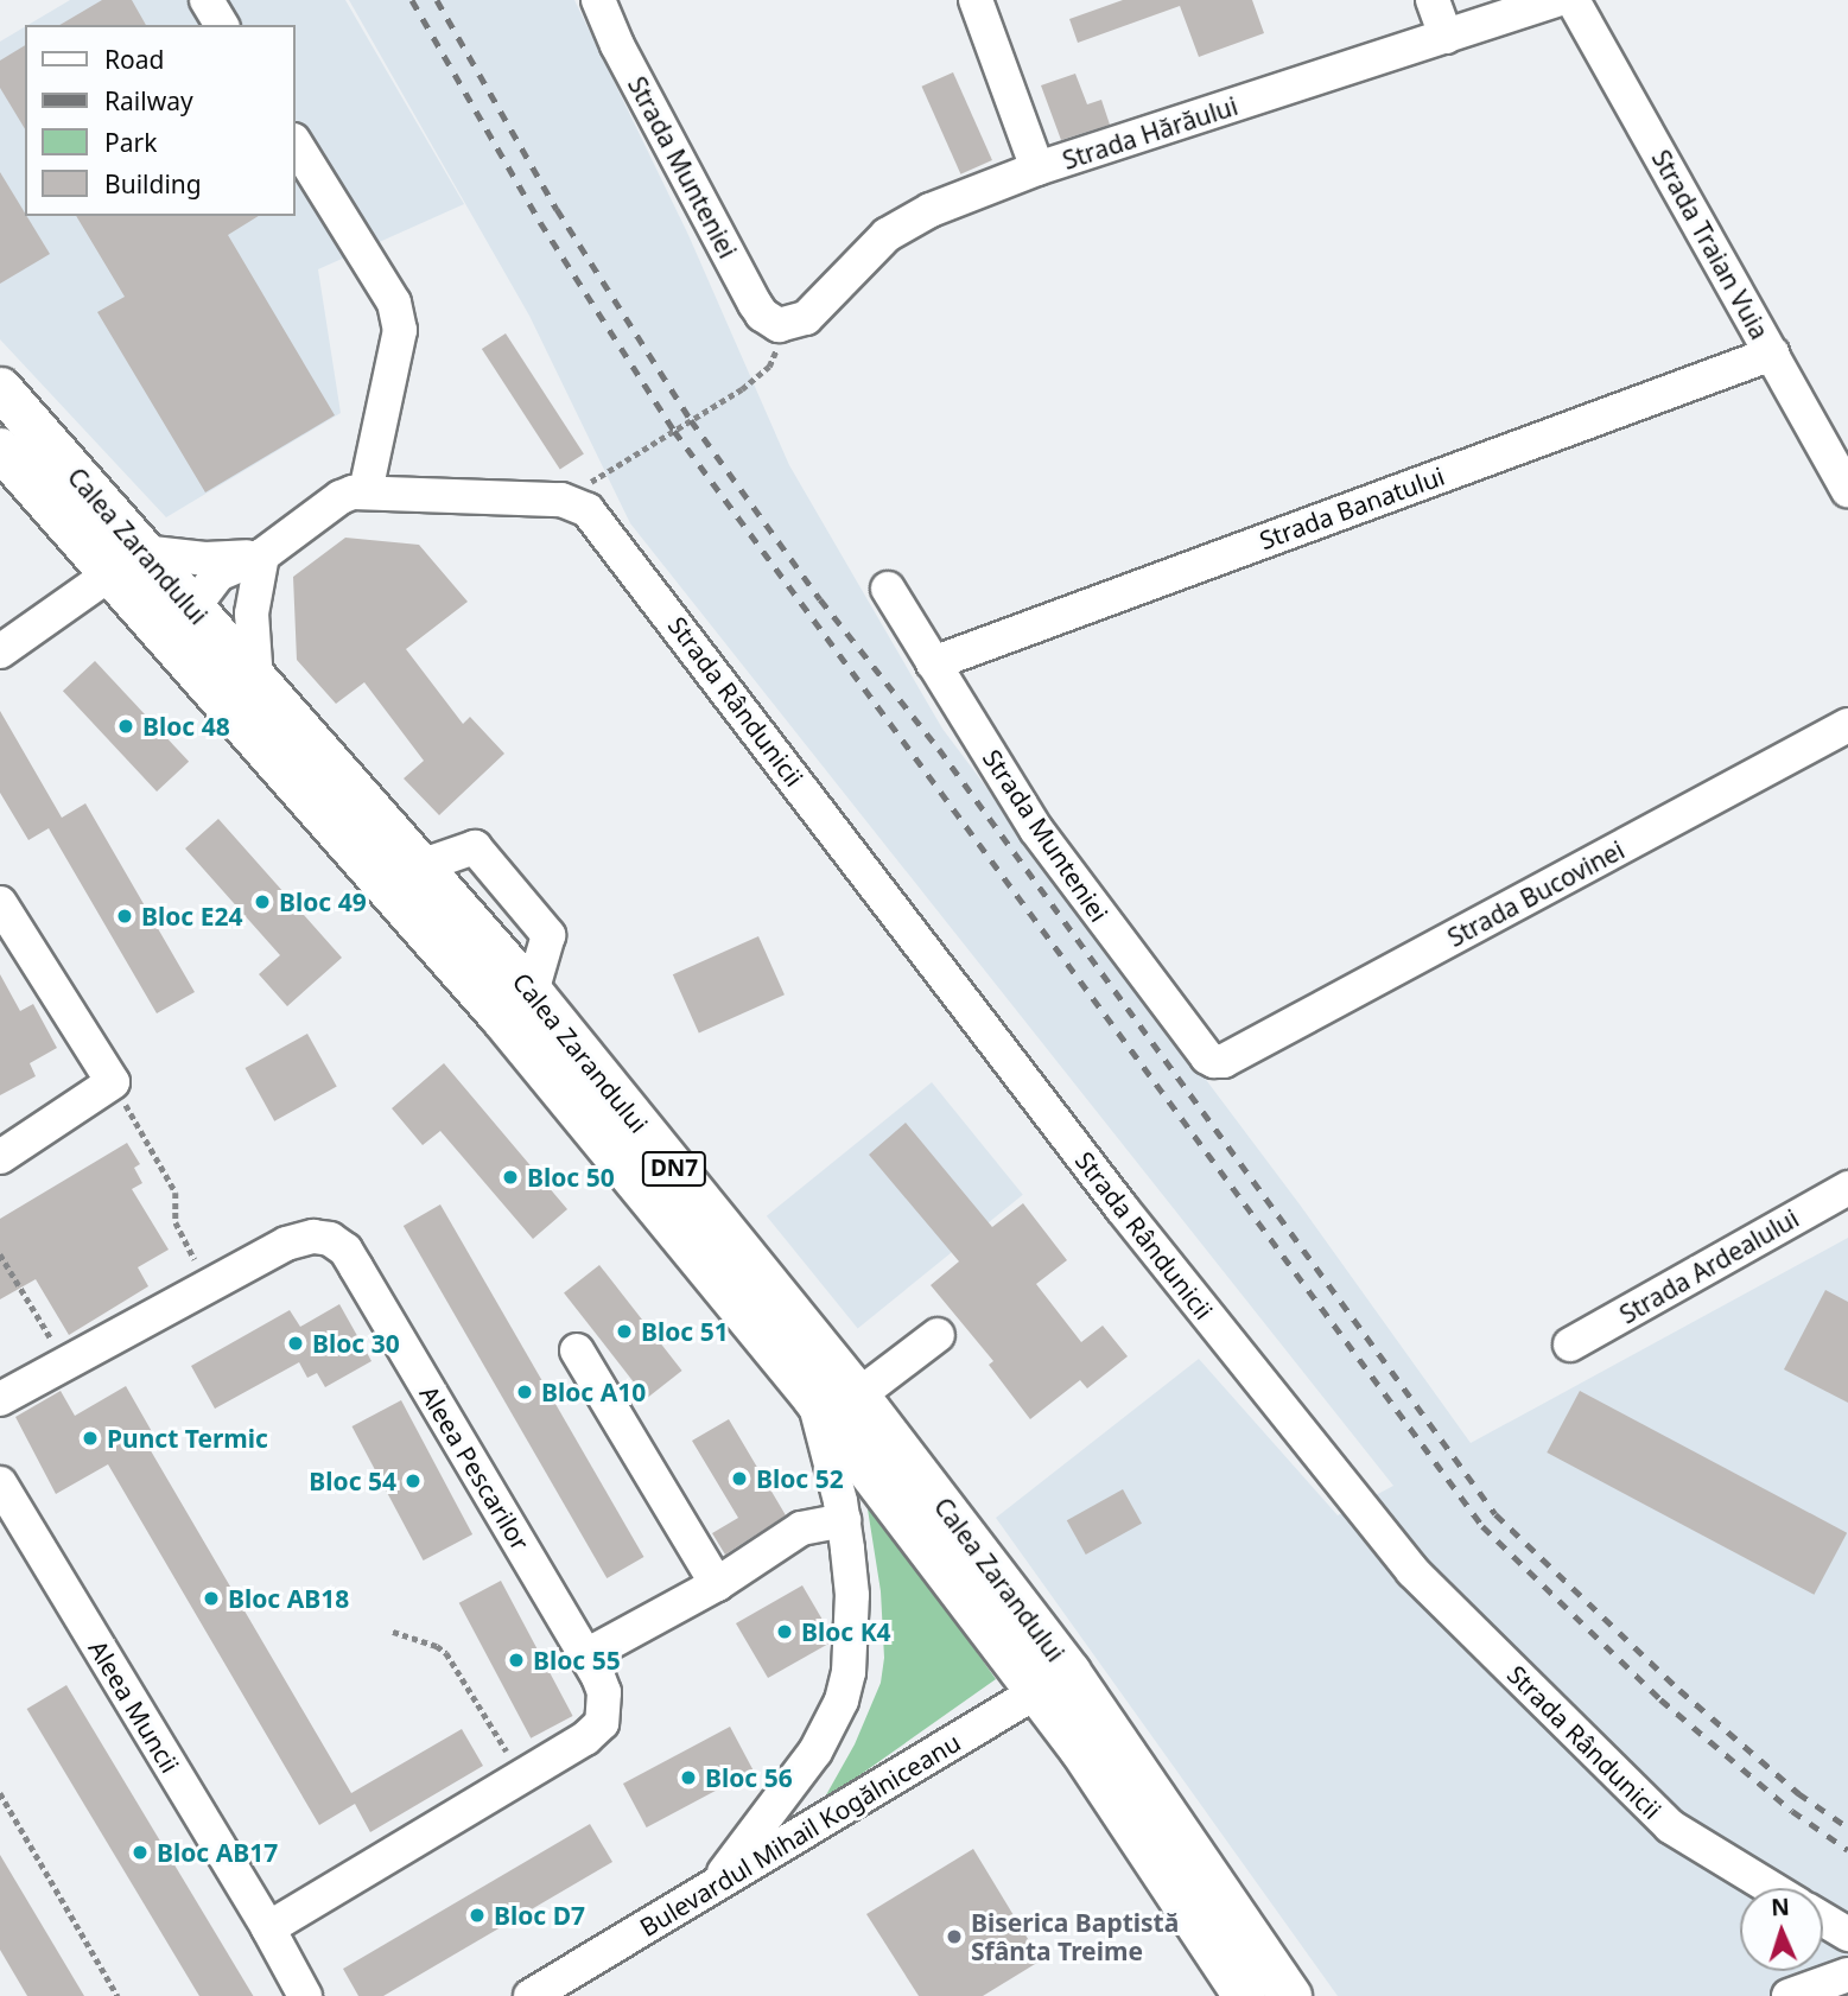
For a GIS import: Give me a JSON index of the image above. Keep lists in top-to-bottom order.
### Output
{
  "streets": {
    "main road": ["Calea Zarandului", "DN7"],
    "street": [
      "Strada Hărăului",
      "Strada Munteniei",
      "Strada Traian Vuia",
      "Strada Banatului",
      "Strada Rândunicii",
      "Strada Bucovinei",
      "Strada Ardealului",
      "Aleea Pescarilor",
      "Aleea Muncii",
      "Bulevardul Mihail Kogălniceanu"
    ]
  },
  "crossings": [
    ["Strada Hărăului", "Strada Munteniei"],
    ["Strada Munteniei", "Strada Banatului"],
    ["Strada Munteniei", "Strada Bucovinei"],
    ["Strada Traian Vuia", "Strada Banatului"],
    ["Calea Zarandului", "Bulevardul Mihail Kogălniceanu"]
  ],
  "places": [
    "Bloc 48",
    "Bloc 49",
    "Bloc E24",
    "Bloc 50",
    "Bloc 51",
    "Bloc 30",
    "Bloc A10",
    "Punct Termic",
    "Bloc 52",
    "Bloc 54",
    "Bloc AB18",
    "Bloc K4",
    "Bloc 55",
    "Bloc 56",
    "Bloc AB17",
    "Bloc D7",
    "Biserica Baptistă Sfânta Treime"
  ],
  "legend": [
    "Road",
    "Railway",
    "Park",
    "Building"
  ],
  "north": "top"
}
